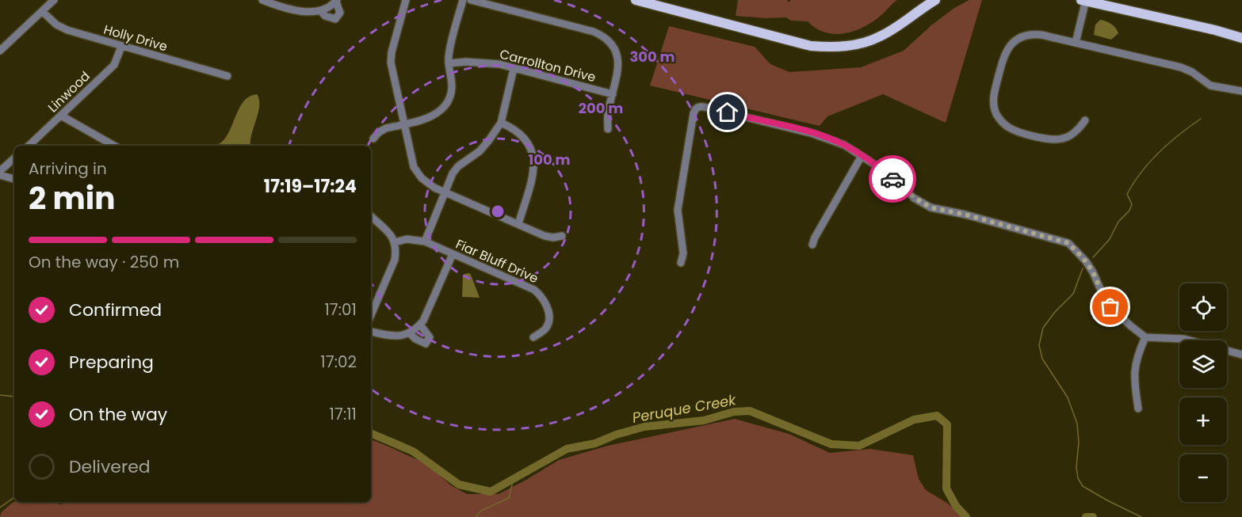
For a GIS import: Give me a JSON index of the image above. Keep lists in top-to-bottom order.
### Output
{
  "streets": {
    "street": [
      "Holly Drive",
      "Carrollton Drive",
      "Linwood",
      "Fiar Bluff Drive"
    ]
  },
  "crossings": [
    ["Holly Drive", "Linwood"]
  ],
  "water": ["Peruque Creek"],
  "page": {
    "heading": ["2 min", "Arriving in", "17:19–17:24"],
    "bar": "On the way · 250 m",
    "map_buttons": ["+", "−"],
    "list": [
      ["Confirmed", "17:01"],
      ["Preparing", "17:02"],
      ["On the way", "17:11"],
      "Delivered"
    ]
  },
  "rings": ["300 m", "200 m", "100 m"]
}
